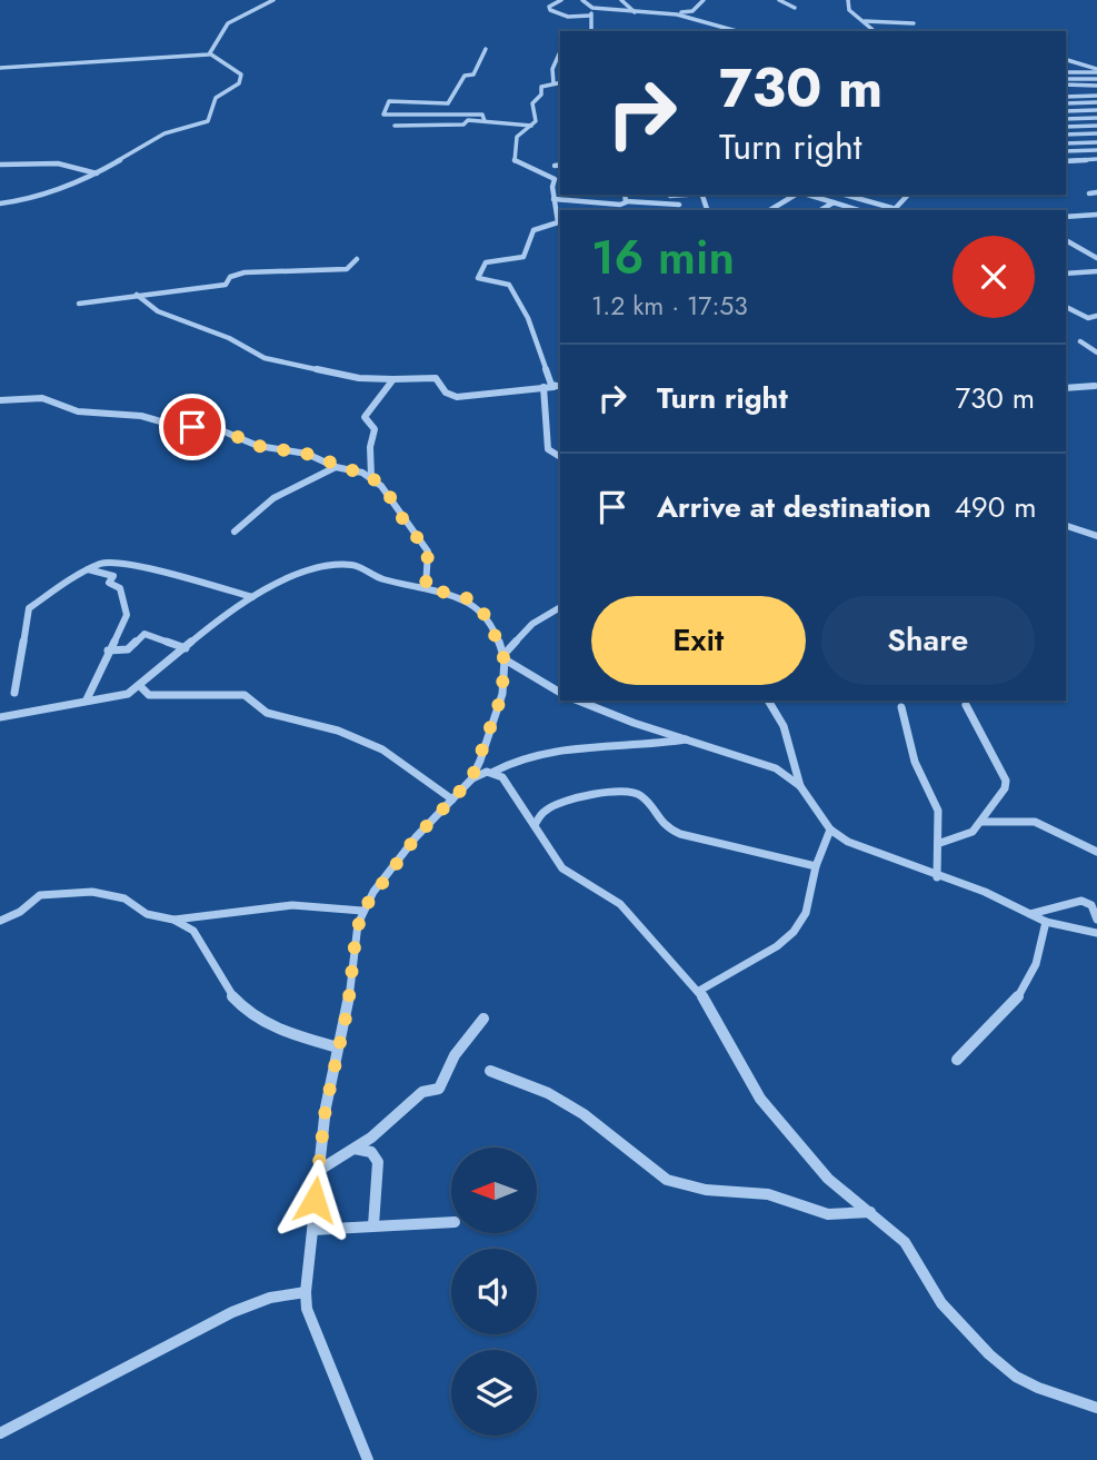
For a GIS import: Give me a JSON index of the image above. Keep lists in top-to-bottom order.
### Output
{
  "north": "left",
  "page": {
    "turn": ["730 m", "Turn right"],
    "heading": ["16 min", "1.2 km · 17:53"],
    "list": [
      {
        "name": "Turn right",
        "value": "730 m"
      },
      {
        "name": "Arrive at destination",
        "value": "490 m"
      }
    ],
    "buttons": ["Exit", "Share"]
  }
}
